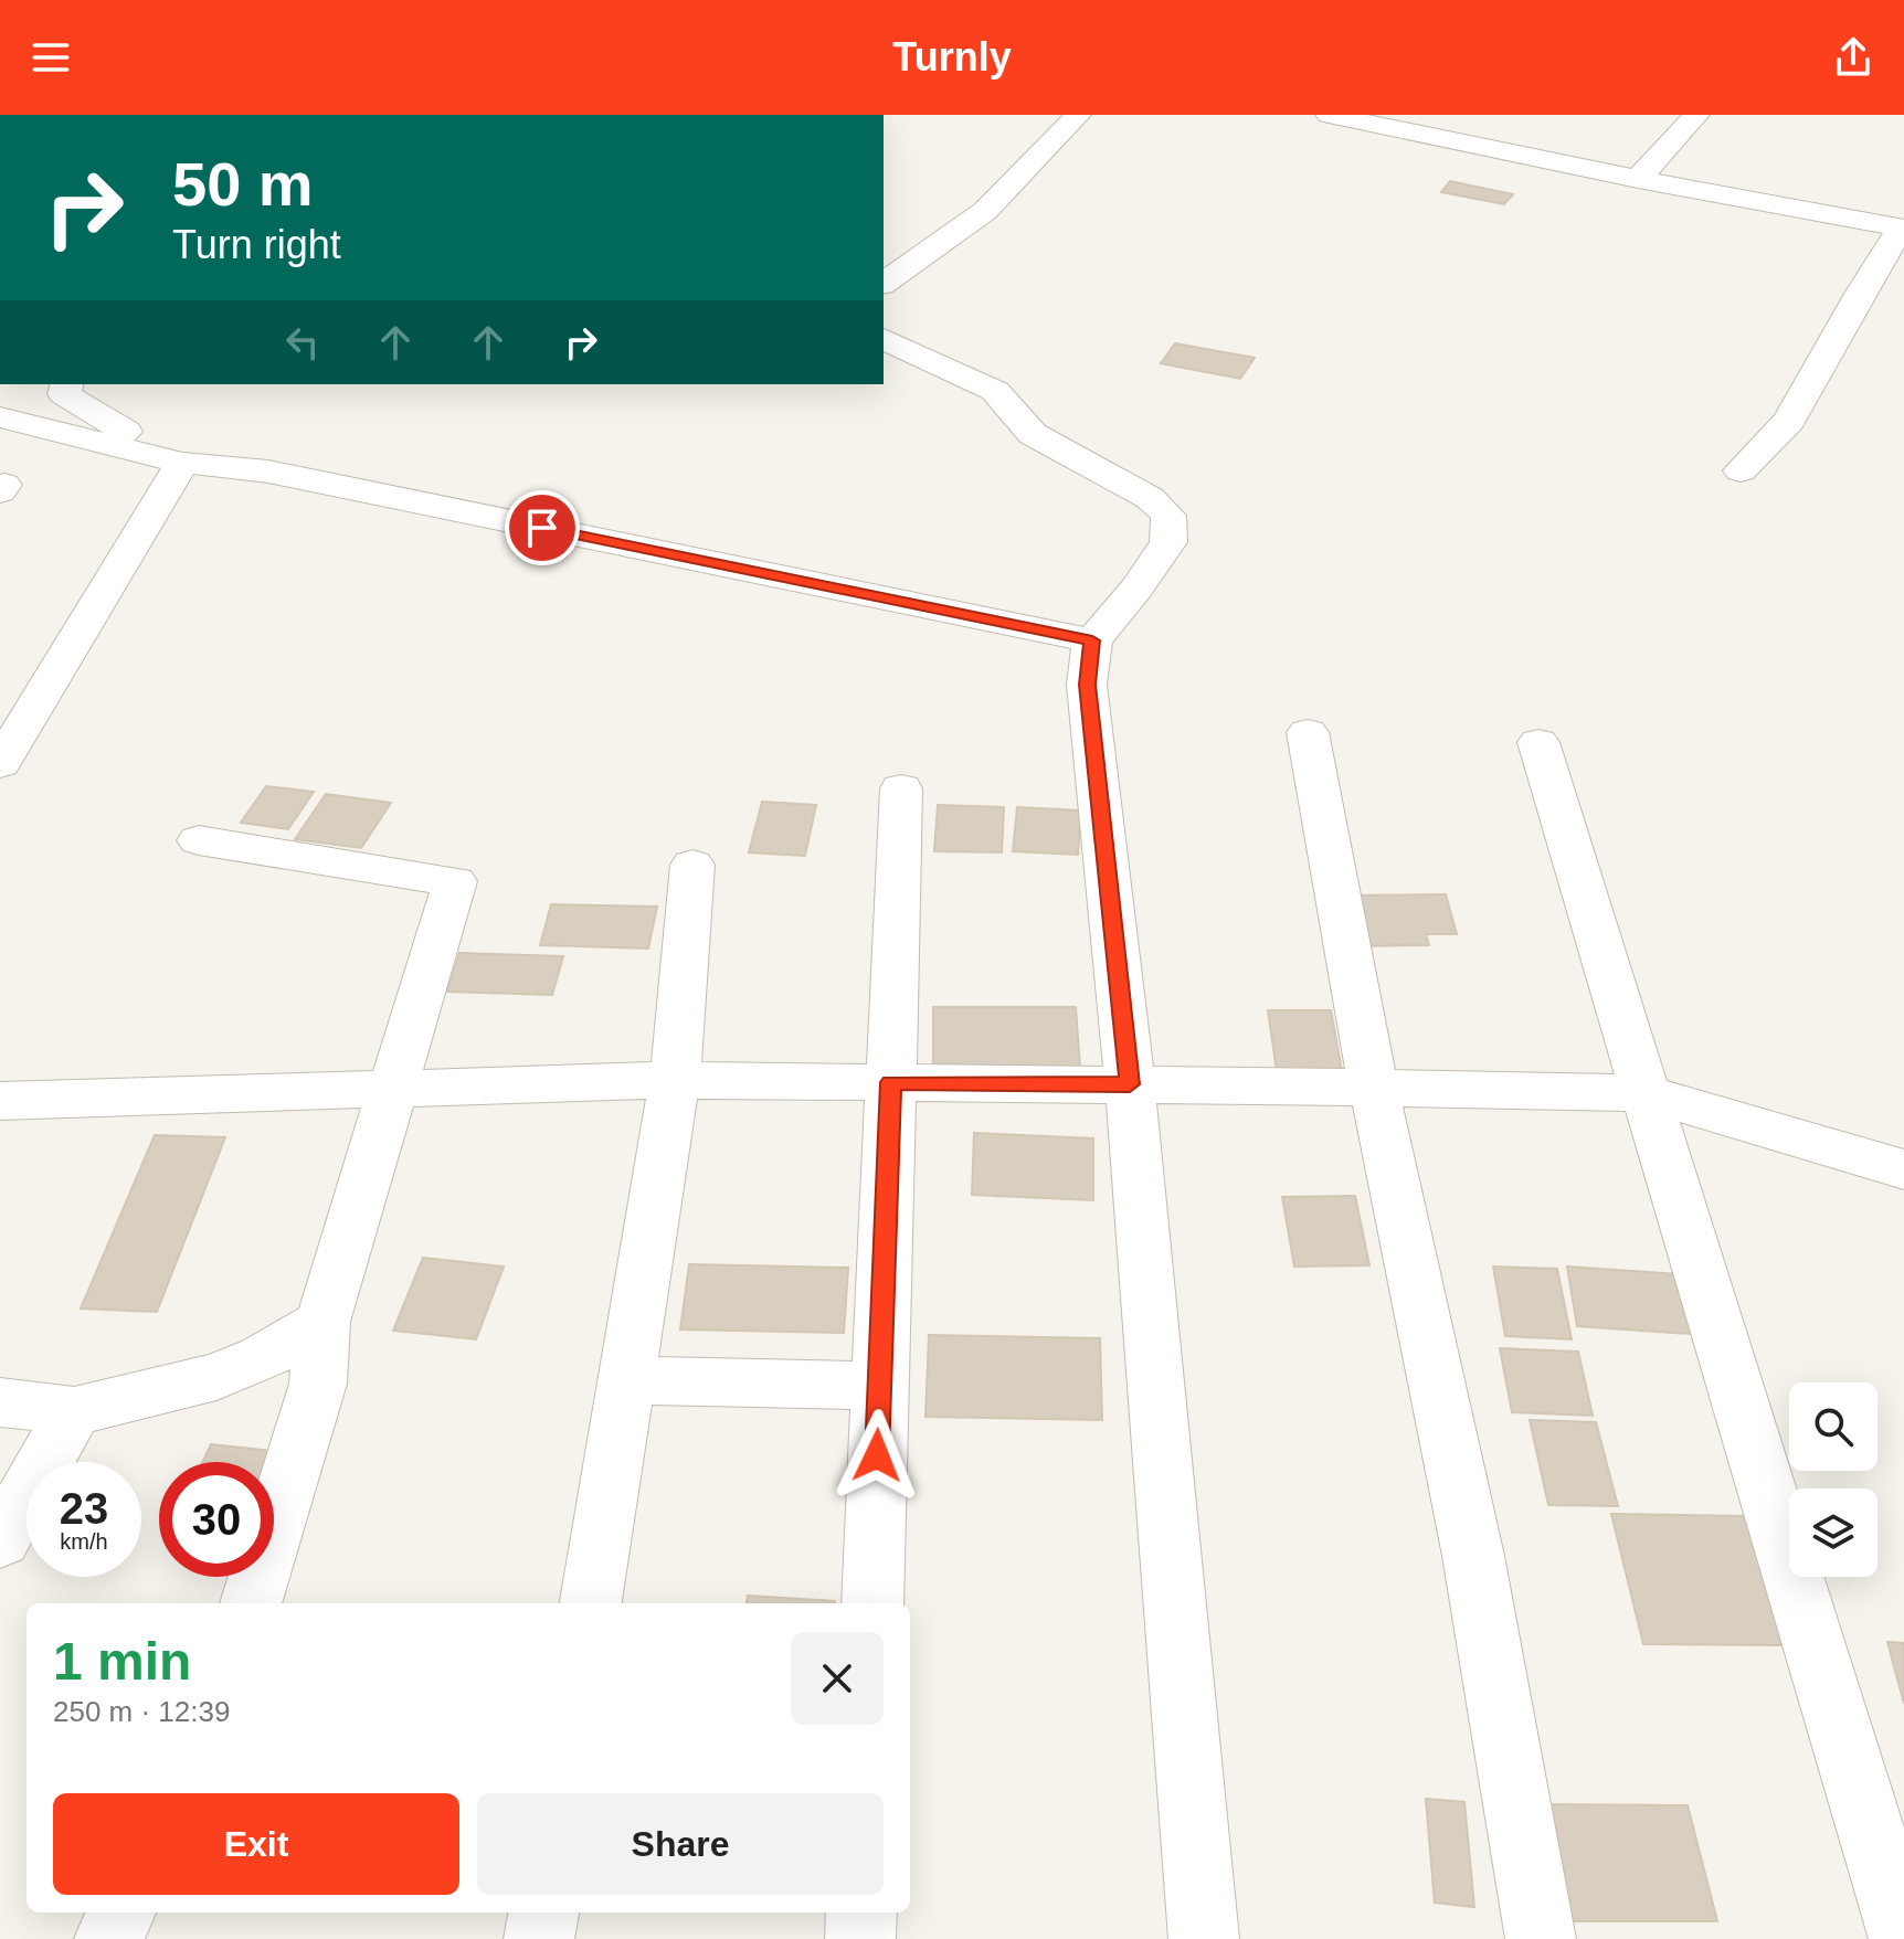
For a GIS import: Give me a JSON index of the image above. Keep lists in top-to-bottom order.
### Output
{
  "page": {
    "header": "Turnly",
    "turn": ["50 m", "Turn right"],
    "speed": "23 km/h",
    "limit": "30",
    "heading": ["1 min", "250 m · 12:39"],
    "buttons": ["Exit", "Share"]
  }
}
